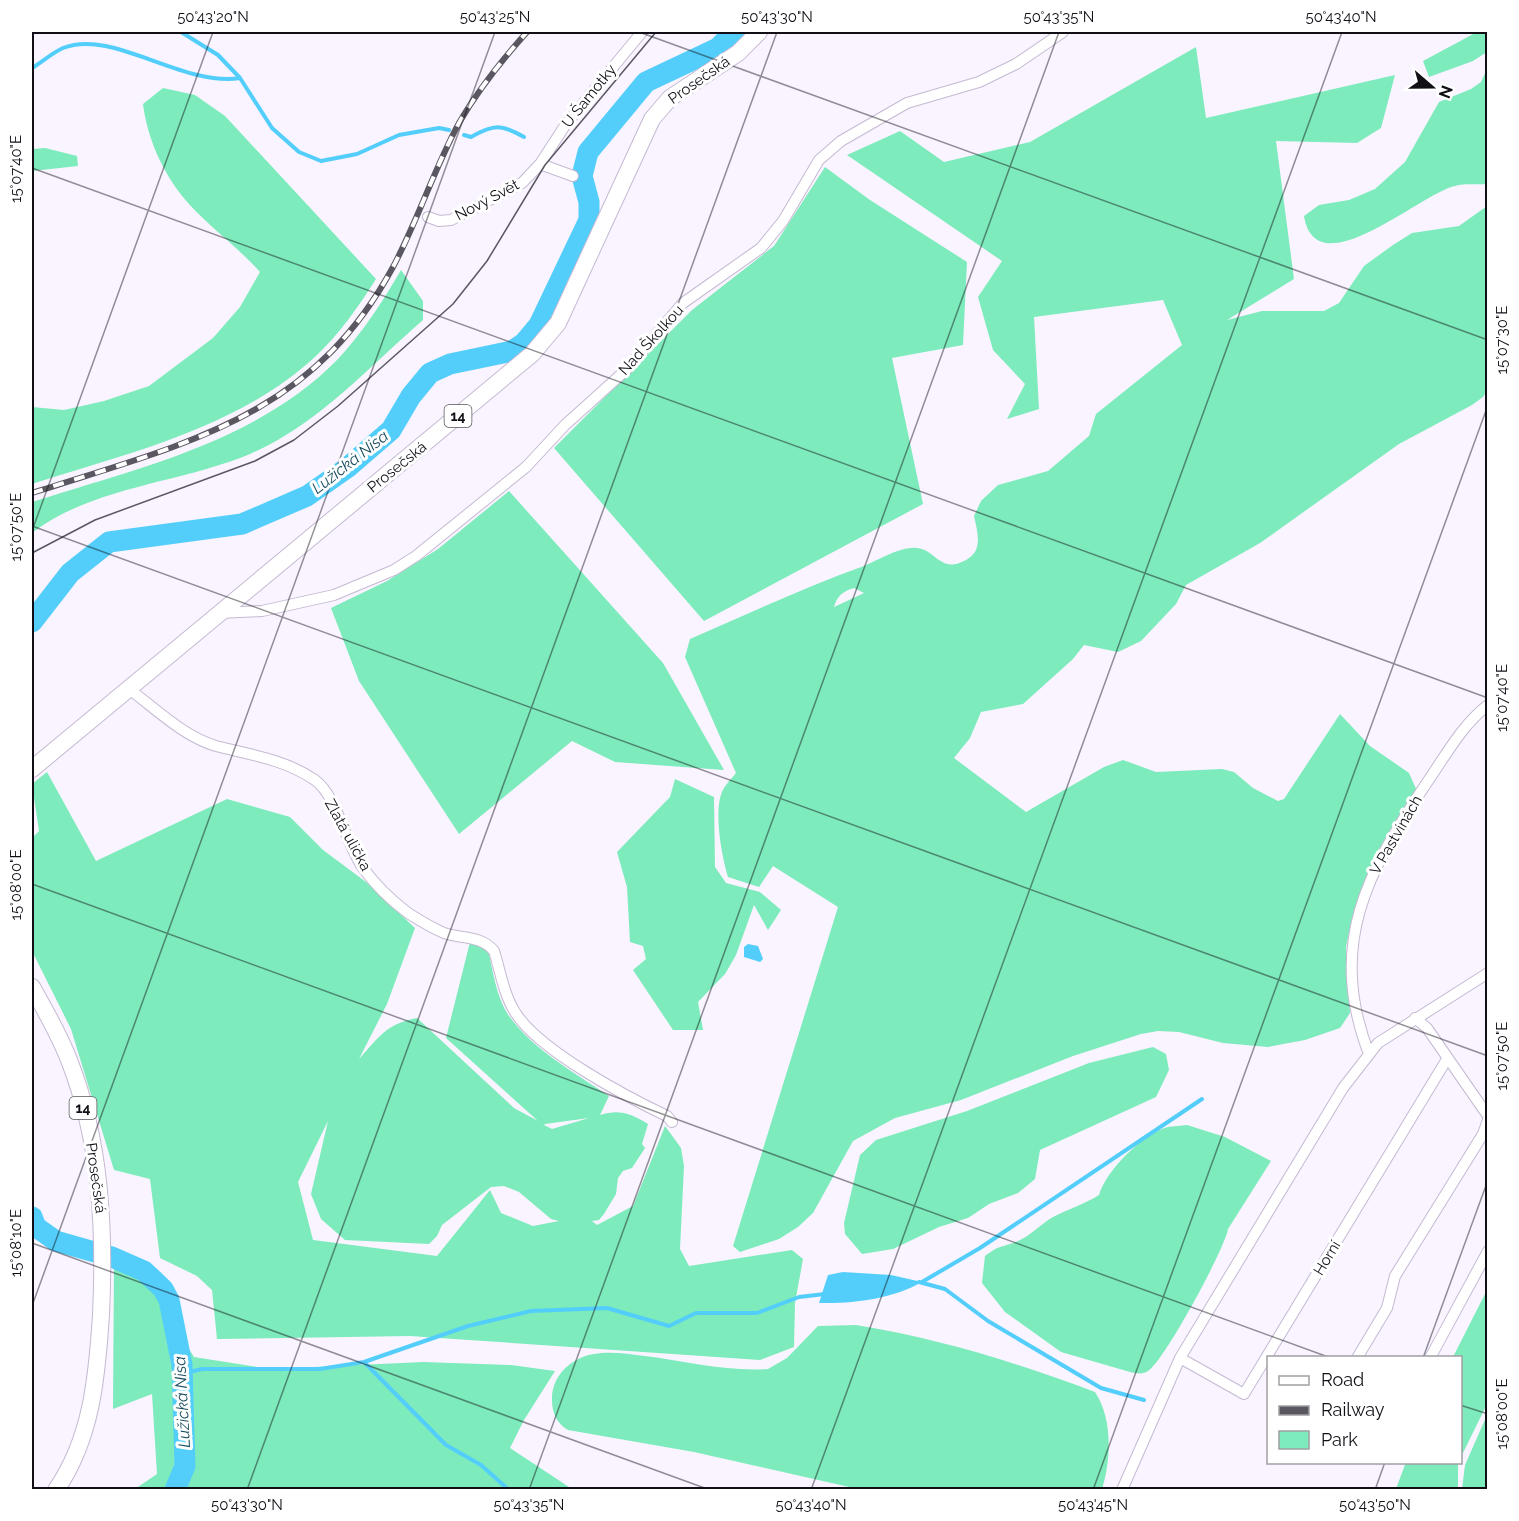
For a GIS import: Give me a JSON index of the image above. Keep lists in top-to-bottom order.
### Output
{
  "streets": {
    "main road": ["Prosečská", "14"],
    "street": [
      "U Šamotky",
      "Nový Svět",
      "Nad Školkou",
      "Zlatá ulička",
      "V Pastvinách",
      "Horní"
    ]
  },
  "crossings": [
    ["Prosečská", "Nad Školkou"],
    ["Prosečská", "Zlatá ulička"],
    ["U Šamotky", "Nový Svět"]
  ],
  "water": ["Lužická Nisa"],
  "legend": ["Road", "Railway", "Park"],
  "north": "right",
  "coordinates": [
    "50°43'20\"N",
    "50°43'25\"N",
    "50°43'30\"N",
    "50°43'35\"N",
    "50°43'40\"N",
    "15°07'40\"E",
    "15°07'30\"E",
    "15°07'50\"E",
    "15°08'00\"E",
    "15°08'10\"E",
    "50°43'45\"N",
    "50°43'50\"N"
  ]
}
